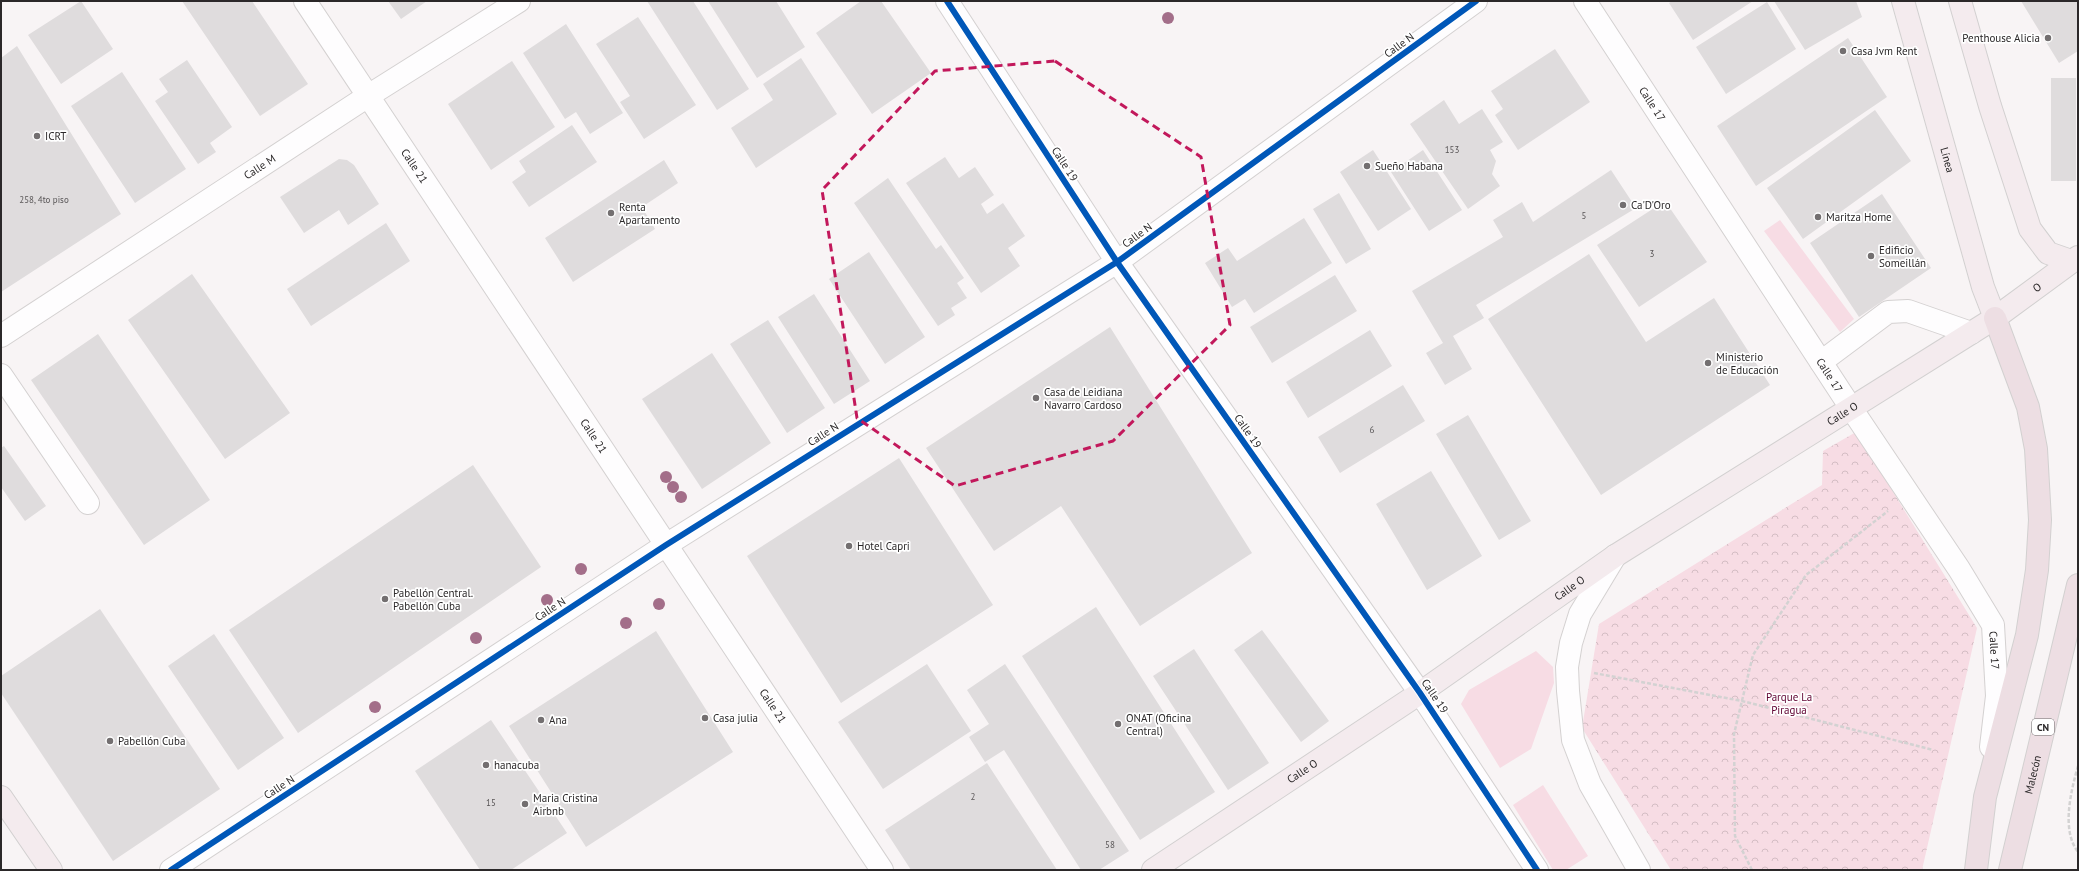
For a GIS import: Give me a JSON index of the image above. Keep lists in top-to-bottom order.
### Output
{
  "streets": {
    "highway": ["CN", "Malecón"],
    "main road": ["Línea", "O", "Calle O"],
    "street": [
      "Calle N",
      "Calle 17",
      "Calle 19",
      "Calle 21",
      "Calle M"
    ]
  },
  "crossings": [
    ["Calle N", "Calle 19"],
    ["Calle N", "Calle 21"],
    ["Calle 17", "Calle O"],
    ["Línea", "O"],
    ["Línea", "Calle O"],
    ["Calle 19", "Calle O"],
    ["Calle 21", "Calle M"],
    ["O", "Calle O"]
  ],
  "parks": ["Parque La Piragua"],
  "places": [
    "Penthouse Alicia",
    "Casa Jvm Rent",
    "ICRT",
    "Sueño Habana",
    "Ca'D'Oro",
    "Renta Apartamento",
    "Maritza Home",
    "Edificio Someillán",
    "Ministerio de Educación",
    "Casa de Leidiana Navarro Cardoso",
    "Hotel Capri",
    "Pabellón Central. Pabellón Cuba",
    "Casa julia",
    "Ana",
    "ONAT (Oficina Central)",
    "Pabellón Cuba",
    "hanacuba",
    "Maria Cristina Airbnb"
  ],
  "house_numbers": [
    "153",
    "258, 4to piso",
    "5",
    "3",
    "6",
    "2",
    "15",
    "58"
  ]
}
